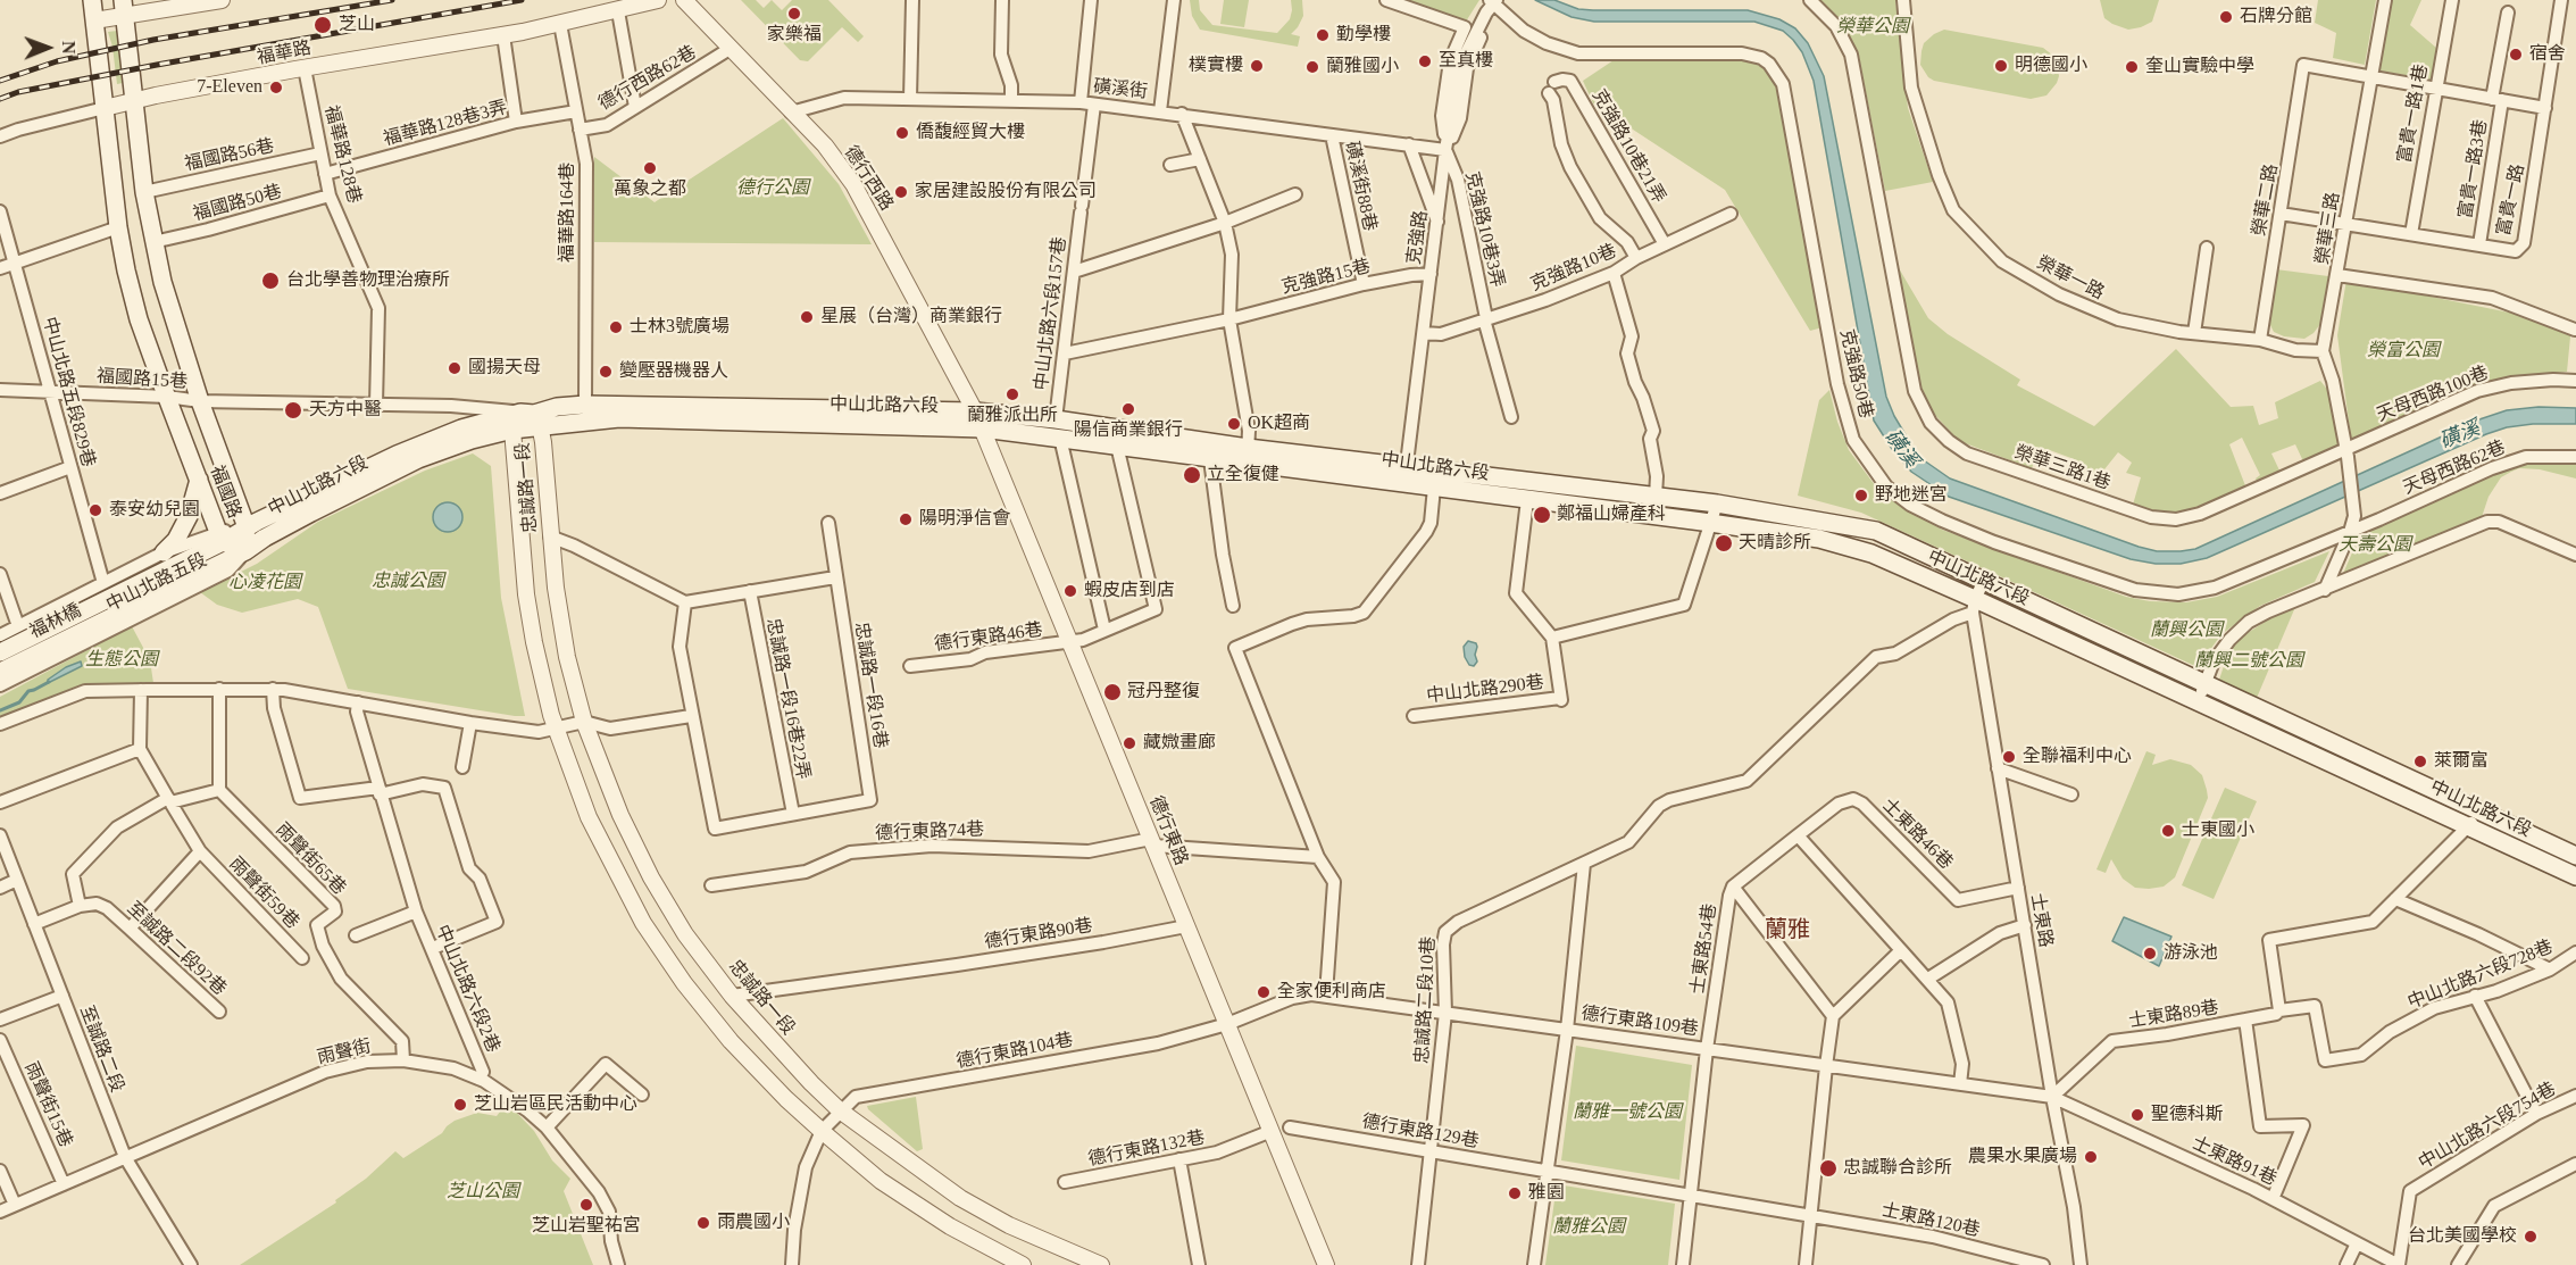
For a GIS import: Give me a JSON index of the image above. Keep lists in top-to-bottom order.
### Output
{
  "streets": {
    "main road": [
      "中山北路六段",
      "福國路",
      "中山北路五段",
      "福林橋"
    ],
    "street": [
      "福華路",
      "德行西路62巷",
      "磺溪街",
      "富貴一路1巷",
      "福華路128巷3弄",
      "克強路10巷21弄",
      "福華路128巷",
      "福國路56巷",
      "富貴一路3巷",
      "德行西路",
      "磺溪街88巷",
      "榮華二路",
      "富貴一路",
      "福國路50巷",
      "福華路164巷",
      "榮華三路",
      "克強路10巷3弄",
      "克強路",
      "克強路10巷",
      "克強路15巷",
      "榮華一路",
      "中山北路六段157巷",
      "克強路50巷",
      "福國路15巷",
      "中山北路五段829巷",
      "天母西路100巷",
      "榮華三路1巷",
      "天母西路62巷",
      "忠誠路一段",
      "德行東路46巷",
      "忠誠路一段16巷",
      "中山北路290巷",
      "忠誠路一段16巷22弄",
      "德行東路",
      "德行東路74巷",
      "士東路46巷",
      "雨聲街65巷",
      "雨聲街59巷",
      "士東路",
      "德行東路90巷",
      "至誠路二段92巷",
      "士東路54巷",
      "中山北路六段728巷",
      "中山北路六段2巷",
      "忠誠路二段10巷",
      "士東路89巷",
      "德行東路109巷",
      "至誠路二段",
      "德行東路104巷",
      "雨聲街",
      "雨聲街15巷",
      "中山北路六段754巷",
      "德行東路129巷",
      "德行東路132巷",
      "士東路91巷",
      "士東路120巷"
    ]
  },
  "crossings": [
    ["福華路", "福華路128巷"],
    ["福華路", "福華路164巷"],
    ["福華路", "福國路"],
    ["德行西路62巷", "德行西路"],
    ["德行西路62巷", "福華路164巷"],
    ["磺溪街", "德行西路"],
    ["磺溪街", "磺溪街88巷"],
    ["磺溪街", "克強路10巷3弄"],
    ["磺溪街", "克強路"],
    ["磺溪街", "中山北路六段157巷"],
    ["富貴一路1巷", "富貴一路"],
    ["福華路128巷3弄", "福華路128巷"],
    ["福華路128巷3弄", "福華路164巷"],
    ["克強路10巷21弄", "克強路10巷"],
    ["福華路128巷", "福國路56巷"],
    ["福華路128巷", "福國路50巷"],
    ["福華路128巷", "福國路15巷"],
    ["福國路56巷", "福國路"],
    ["富貴一路3巷", "富貴一路"],
    ["德行西路", "中山北路六段"],
    ["德行西路", "德行東路"],
    ["磺溪街88巷", "克強路15巷"],
    ["榮華二路", "富貴一路"],
    ["榮華二路", "榮華三路"],
    ["榮華二路", "榮華一路"],
    ["富貴一路", "榮華三路"],
    ["福國路50巷", "福國路"],
    ["福華路164巷", "中山北路六段"],
    ["榮華三路", "榮華一路"],
    ["克強路10巷3弄", "克強路"],
    ["克強路10巷3弄", "克強路10巷"],
    ["克強路", "克強路10巷"],
    ["克強路", "克強路15巷"],
    ["克強路", "克強路50巷"],
    ["克強路", "中山北路六段"],
    ["克強路15巷", "中山北路六段157巷"],
    ["中山北路六段157巷", "中山北路六段"],
    ["克強路50巷", "天母西路62巷"],
    ["福國路15巷", "中山北路五段829巷"],
    ["福國路15巷", "中山北路六段"],
    ["福國路15巷", "忠誠路一段"],
    ["福國路15巷", "福國路"],
    ["中山北路五段829巷", "中山北路五段"],
    ["天母西路100巷", "榮華三路1巷"],
    ["中山北路六段", "忠誠路一段"],
    ["中山北路六段", "福國路"],
    ["中山北路六段", "中山北路五段"],
    ["中山北路六段", "德行東路46巷"],
    ["中山北路六段", "德行東路"],
    ["中山北路六段", "士東路"],
    ["忠誠路一段", "德行東路90巷"],
    ["忠誠路一段", "德行東路104巷"],
    ["福國路", "中山北路五段"],
    ["中山北路五段", "福林橋"],
    ["德行東路46巷", "德行東路"],
    ["忠誠路一段16巷", "忠誠路一段16巷22弄"],
    ["德行東路", "德行東路74巷"],
    ["德行東路", "德行東路90巷"],
    ["德行東路", "德行東路109巷"],
    ["德行東路", "德行東路104巷"],
    ["德行東路", "德行東路132巷"],
    ["士東路46巷", "士東路"],
    ["士東路46巷", "士東路54巷"],
    ["雨聲街65巷", "雨聲街"],
    ["士東路", "士東路89巷"],
    ["士東路", "德行東路109巷"],
    ["士東路", "士東路91巷"],
    ["士東路54巷", "德行東路109巷"],
    ["士東路54巷", "士東路120巷"],
    ["中山北路六段728巷", "士東路89巷"],
    ["中山北路六段2巷", "雨聲街"],
    ["忠誠路二段10巷", "德行東路109巷"],
    ["忠誠路二段10巷", "德行東路129巷"],
    ["士東路89巷", "德行東路109巷"],
    ["士東路89巷", "士東路91巷"],
    ["德行東路109巷", "德行東路104巷"],
    ["德行東路109巷", "士東路91巷"],
    ["至誠路二段", "雨聲街"],
    ["雨聲街", "雨聲街15巷"],
    ["中山北路六段754巷", "士東路91巷"]
  ],
  "districts": ["蘭雅"],
  "water": ["磺溪"],
  "parks": [
    "榮華公園",
    "德行公園",
    "榮富公園",
    "天壽公園",
    "忠誠公園",
    "心凌花園",
    "蘭興公園",
    "生態公園",
    "蘭興二號公園",
    "蘭雅一號公園",
    "芝山公園",
    "蘭雅公園"
  ],
  "places": [
    "家樂福",
    "石牌分館",
    "芝山",
    "勤學樓",
    "宿舍",
    "至真樓",
    "樸實樓",
    "明德國小",
    "蘭雅國小",
    "奎山實驗中學",
    "7-Eleven",
    "僑馥經貿大樓",
    "萬象之都",
    "家居建設股份有限公司",
    "台北學善物理治療所",
    "星展（台灣）商業銀行",
    "士林3號廣場",
    "國揚天母",
    "變壓器機器人",
    "蘭雅派出所",
    "陽信商業銀行",
    "天方中醫",
    "OK超商",
    "立全復健",
    "野地迷宮",
    "泰安幼兒園",
    "鄭福山婦產科",
    "陽明淨信會",
    "天晴診所",
    "蝦皮店到店",
    "冠丹整復",
    "藏媺畫廊",
    "全聯福利中心",
    "萊爾富",
    "士東國小",
    "游泳池",
    "全家便利商店",
    "芝山岩區民活動中心",
    "聖德科斯",
    "農果水果廣場",
    "忠誠聯合診所",
    "雅園",
    "芝山岩聖祐宮",
    "雨農國小",
    "台北美國學校"
  ],
  "north": "right"
}
